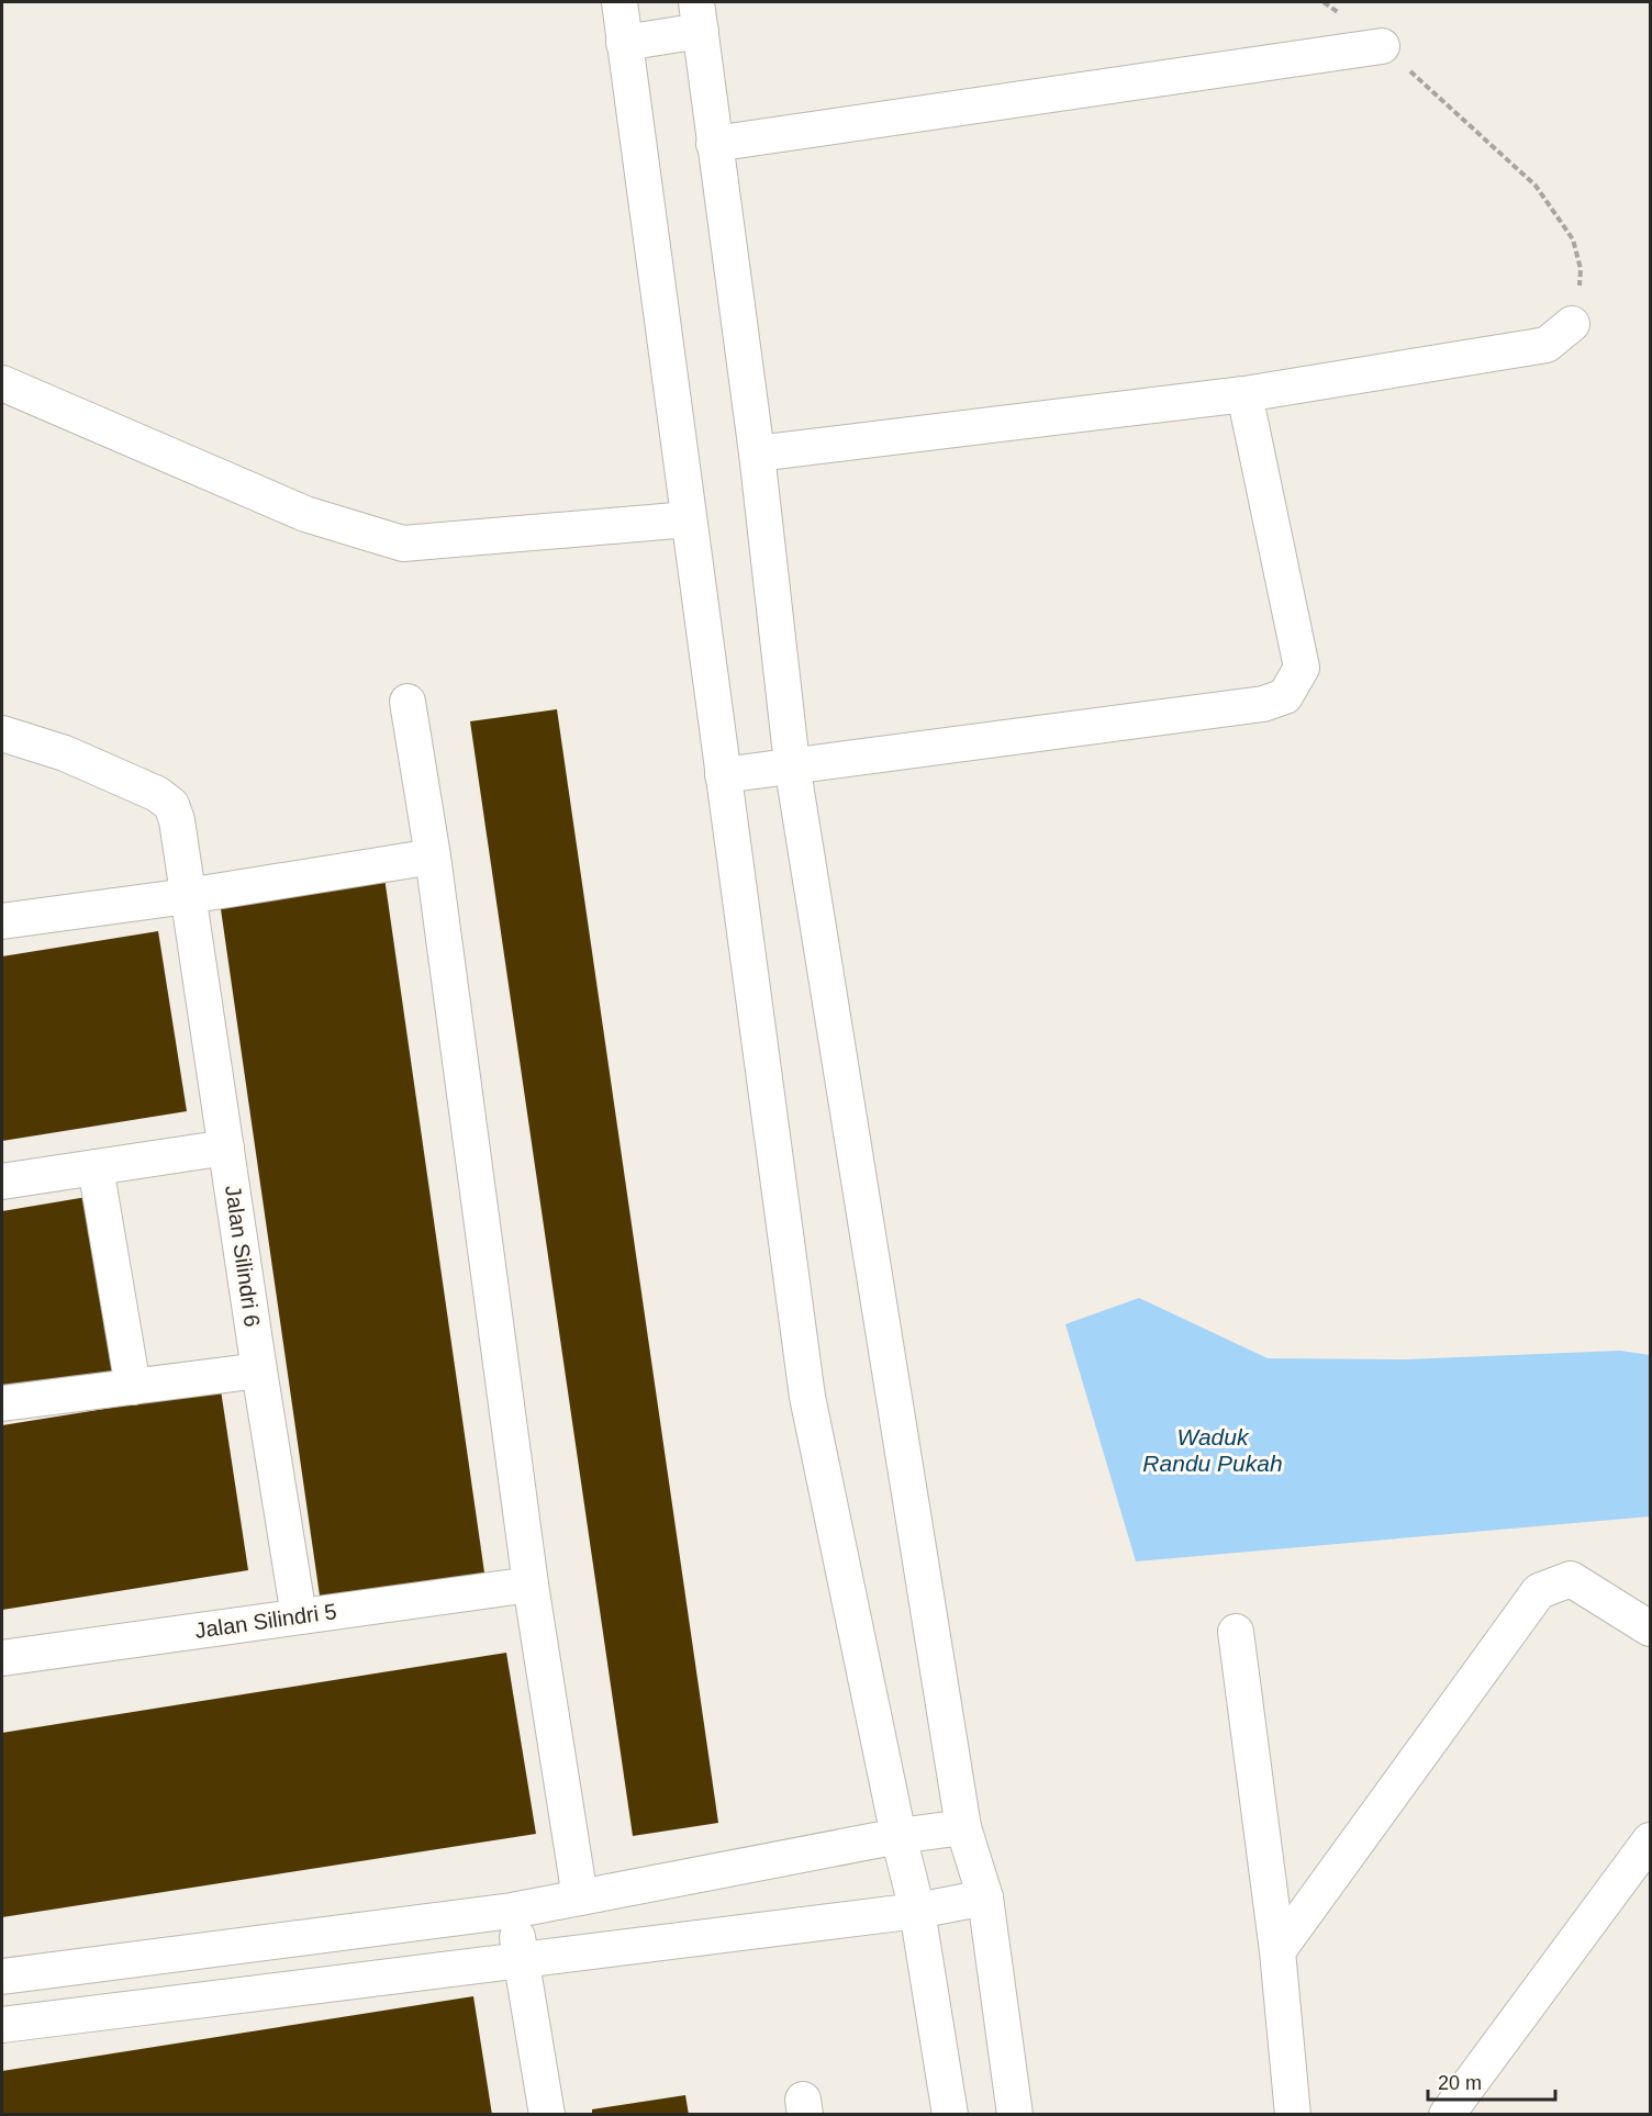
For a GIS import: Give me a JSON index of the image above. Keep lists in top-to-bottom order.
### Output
{
  "streets": {
    "street": ["Jalan Silindri 6", "Jalan Silindri 5"]
  },
  "crossings": [
    ["Jalan Silindri 6", "Jalan Silindri 5"]
  ],
  "water": ["Waduk Randu Pukah"],
  "scale_bar": "20 m"
}
